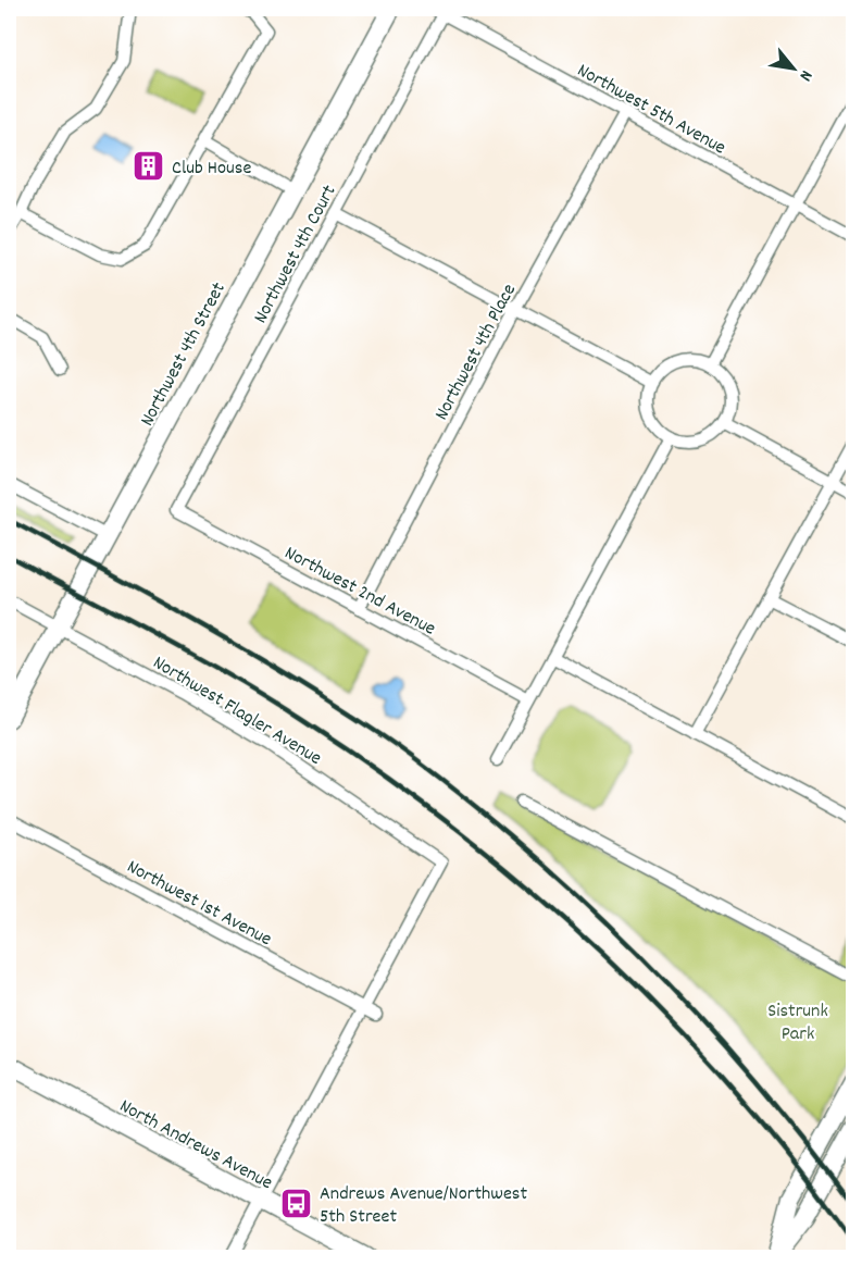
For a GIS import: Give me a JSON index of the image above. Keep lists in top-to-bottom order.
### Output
{
  "streets": {
    "street": [
      "Northwest 5th Avenue",
      "Northwest 4th Court",
      "Northwest 4th Place",
      "Northwest 4th Street",
      "Northwest 2nd Avenue",
      "Northwest Flagler Avenue",
      "Northwest 1st Avenue",
      "North Andrews Avenue"
    ]
  },
  "crossings": [
    ["Northwest 5th Avenue", "Northwest 4th Court"],
    ["Northwest 5th Avenue", "Northwest 4th Place"],
    ["Northwest 4th Court", "Northwest 2nd Avenue"],
    ["Northwest 4th Place", "Northwest 2nd Avenue"],
    ["Northwest 4th Street", "Northwest Flagler Avenue"],
    ["Northwest Flagler Avenue", "Northwest 1st Avenue"]
  ],
  "parks": ["Sistrunk Park"],
  "places": {
    "building": ["Club House"],
    "bus stop": ["Andrews Avenue/Northwest 5th Street"]
  },
  "north": "bottom right"
}
